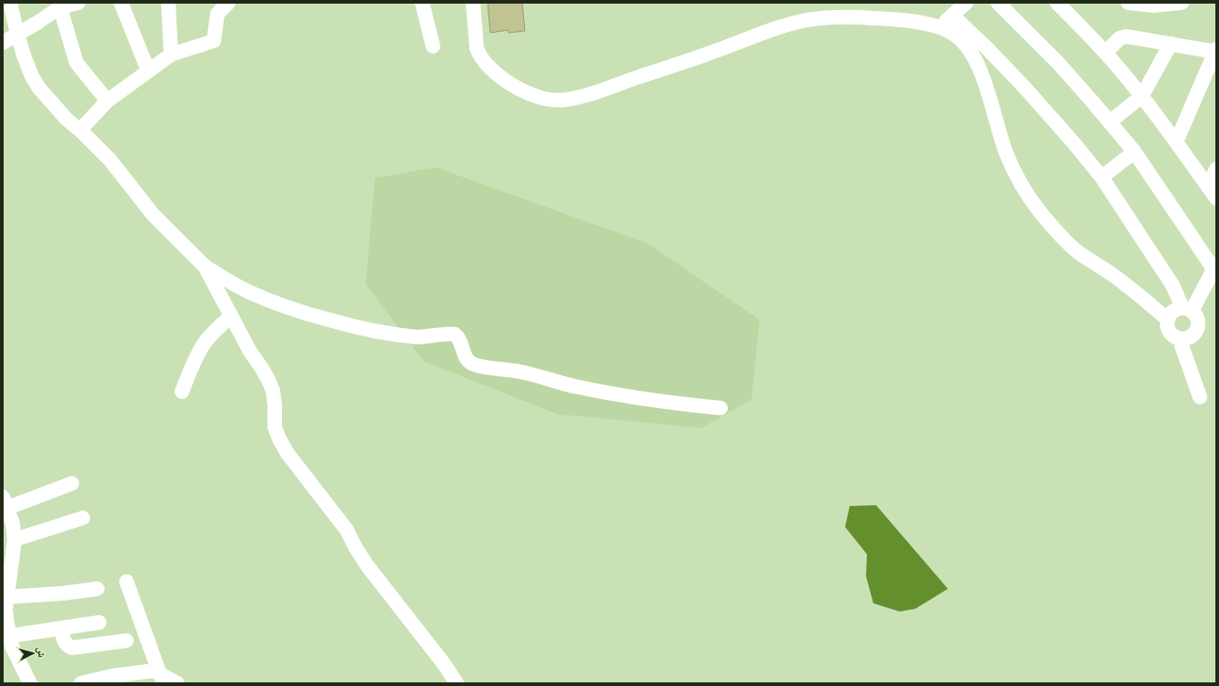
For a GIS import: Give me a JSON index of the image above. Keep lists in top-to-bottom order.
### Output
{
  "north": "right"
}
